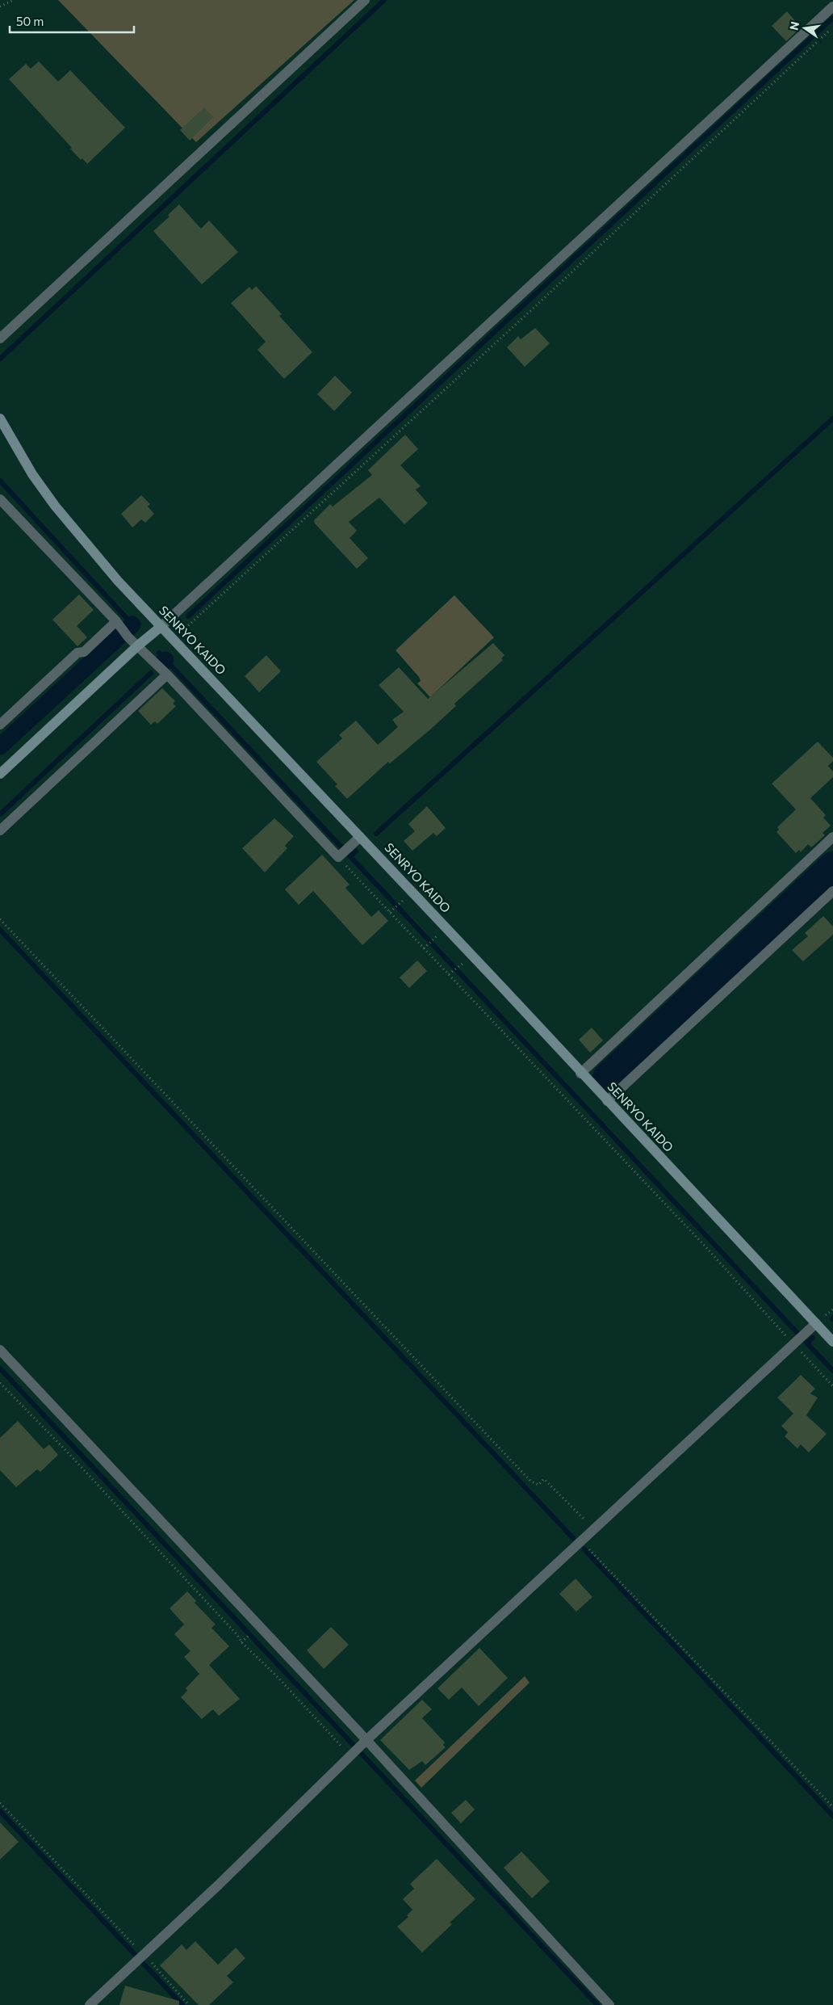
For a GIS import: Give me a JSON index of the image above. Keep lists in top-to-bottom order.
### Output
{
  "streets": {
    "street": ["SENRYO KAIDO"]
  },
  "scale_bar": "50 m",
  "north": "left"
}
